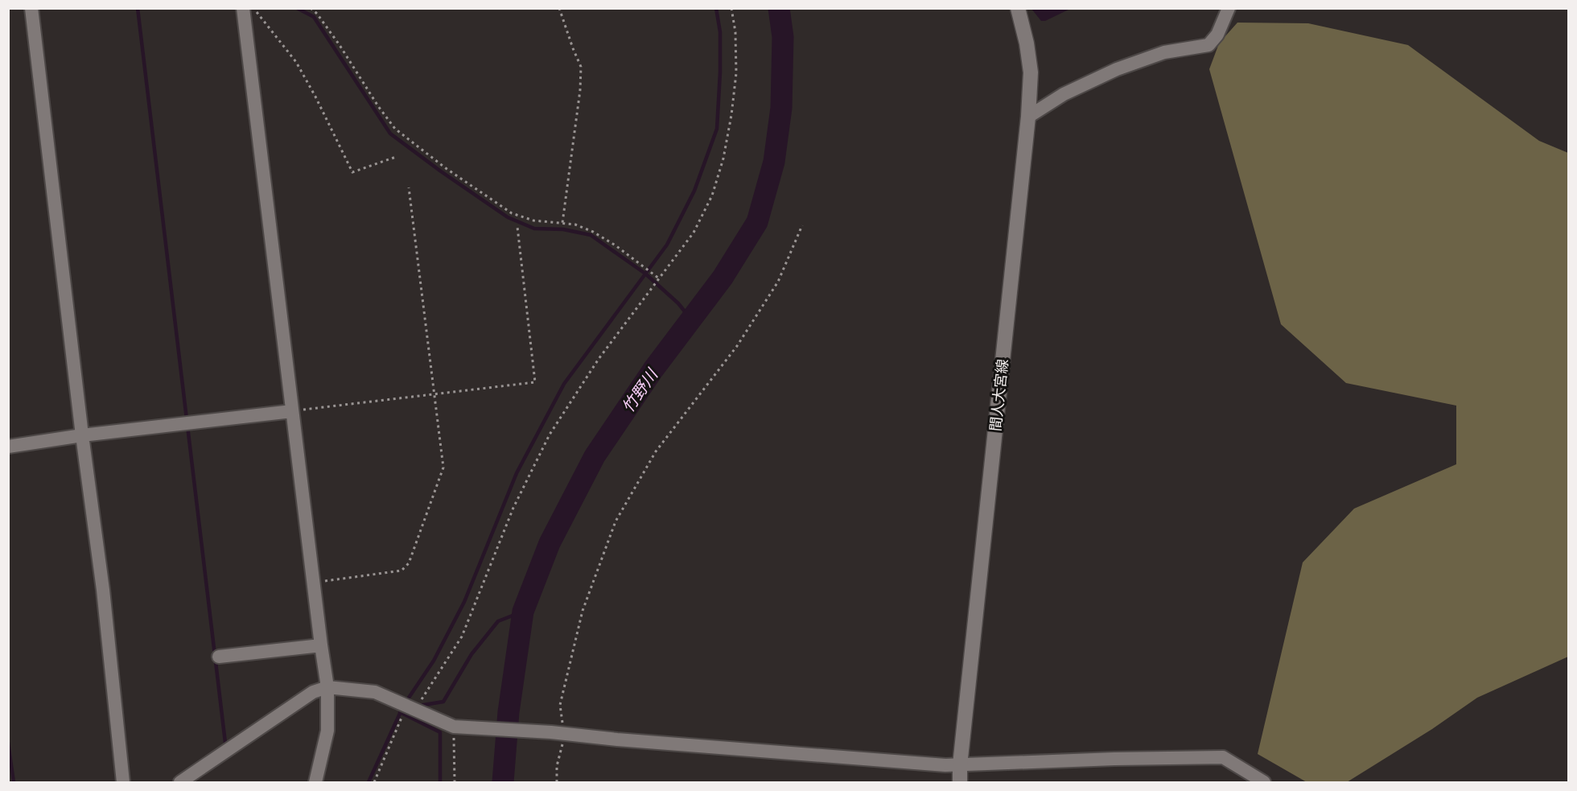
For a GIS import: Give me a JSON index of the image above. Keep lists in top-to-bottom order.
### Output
{
  "streets": {
    "main road": ["間人大宮線"]
  },
  "water": ["竹野川"]
}
